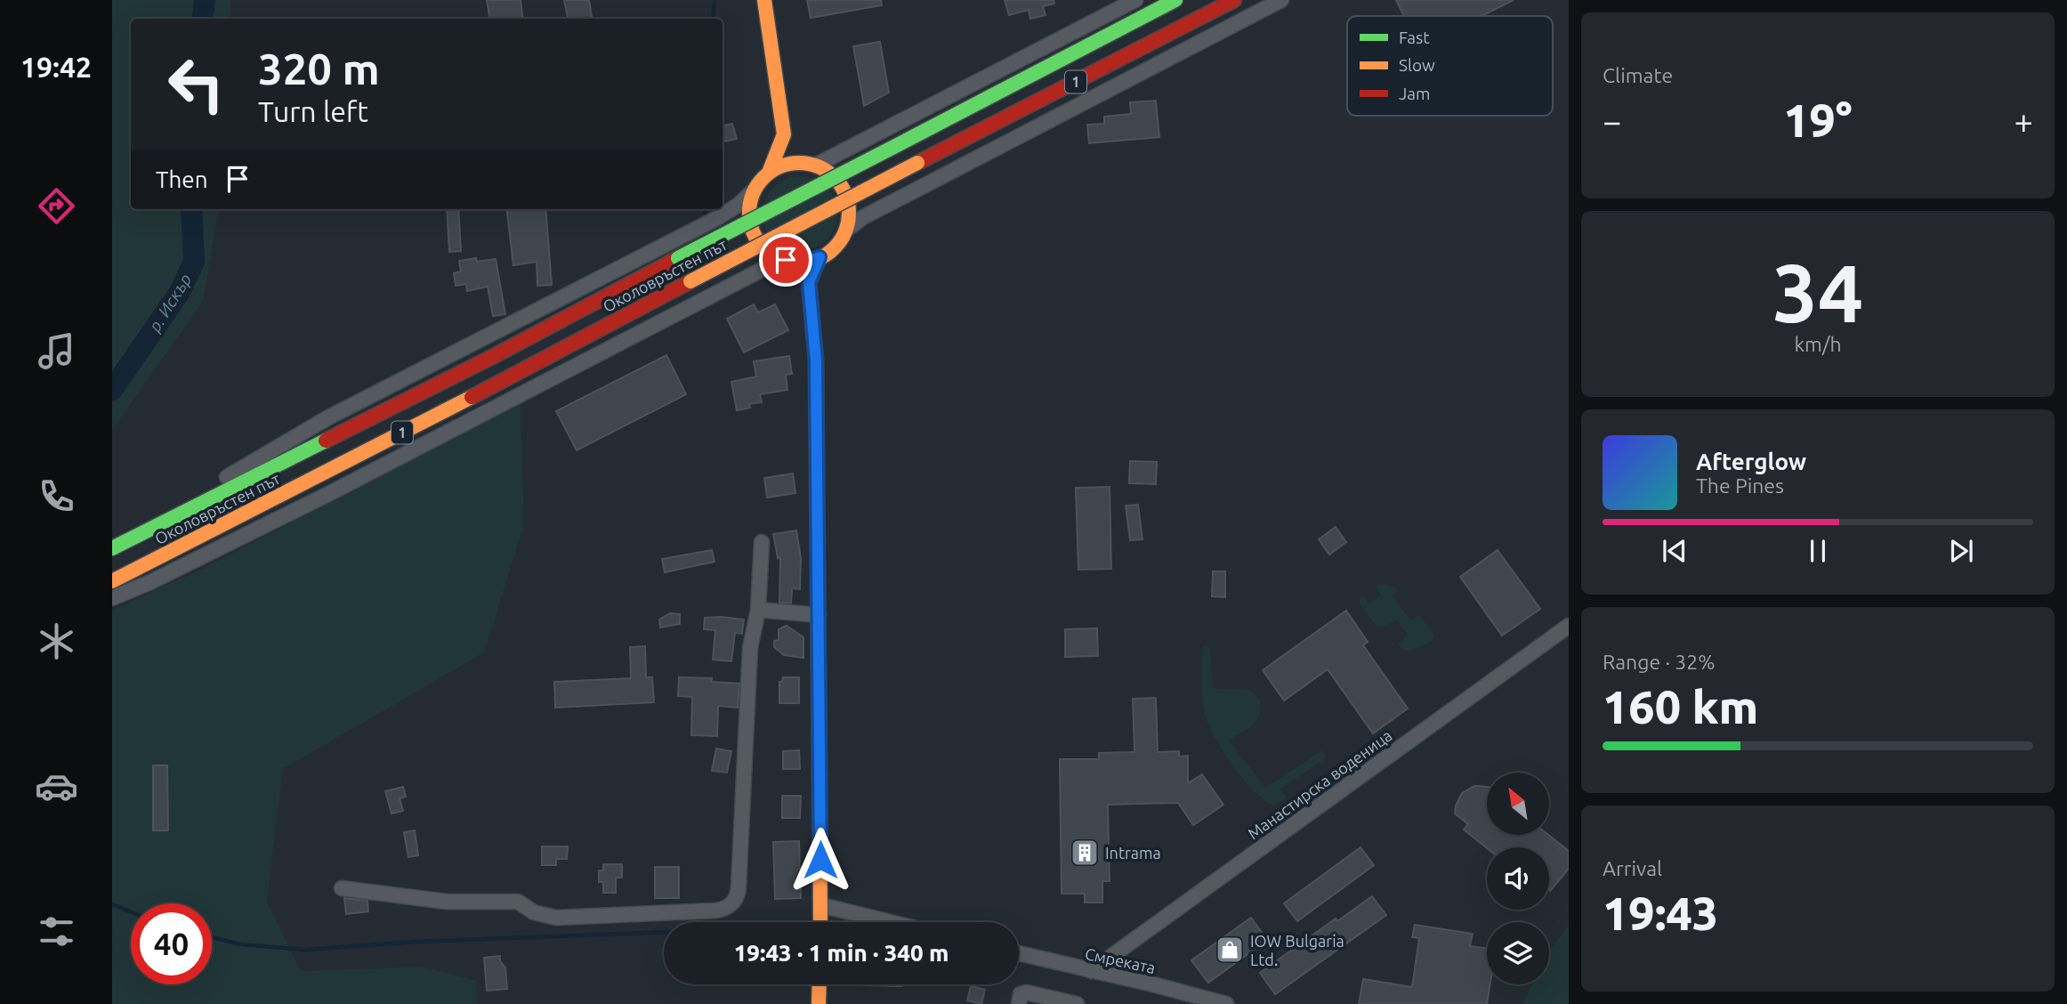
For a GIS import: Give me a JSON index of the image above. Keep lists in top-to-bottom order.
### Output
{
  "streets": {
    "main road": ["1", "Околовръстен път"],
    "street": ["Манастирска воденица", "Смреката"]
  },
  "crossings": [
    ["Манастирска воденица", "Смреката"]
  ],
  "water": ["р. Искър"],
  "places": {
    "building": ["Intrama"],
    "shop": ["IOW Bulgaria Ltd."]
  },
  "legend": ["Fast", "Slow", "Jam"],
  "north": "top left",
  "page": {
    "tabs": "19:42",
    "tile": [
      "Climate",
      ["34", "km/h"],
      ["Range · 32%", "160 km"],
      ["Arrival", "19:43"]
    ],
    "turn": ["320 m", "Turn left"],
    "heat": ["−", "19°", "+"],
    "then": "Then",
    "song": ["Afterglow", "The Pines"],
    "limit": "40",
    "trip": "19:43 · 1 min · 340 m"
  }
}
